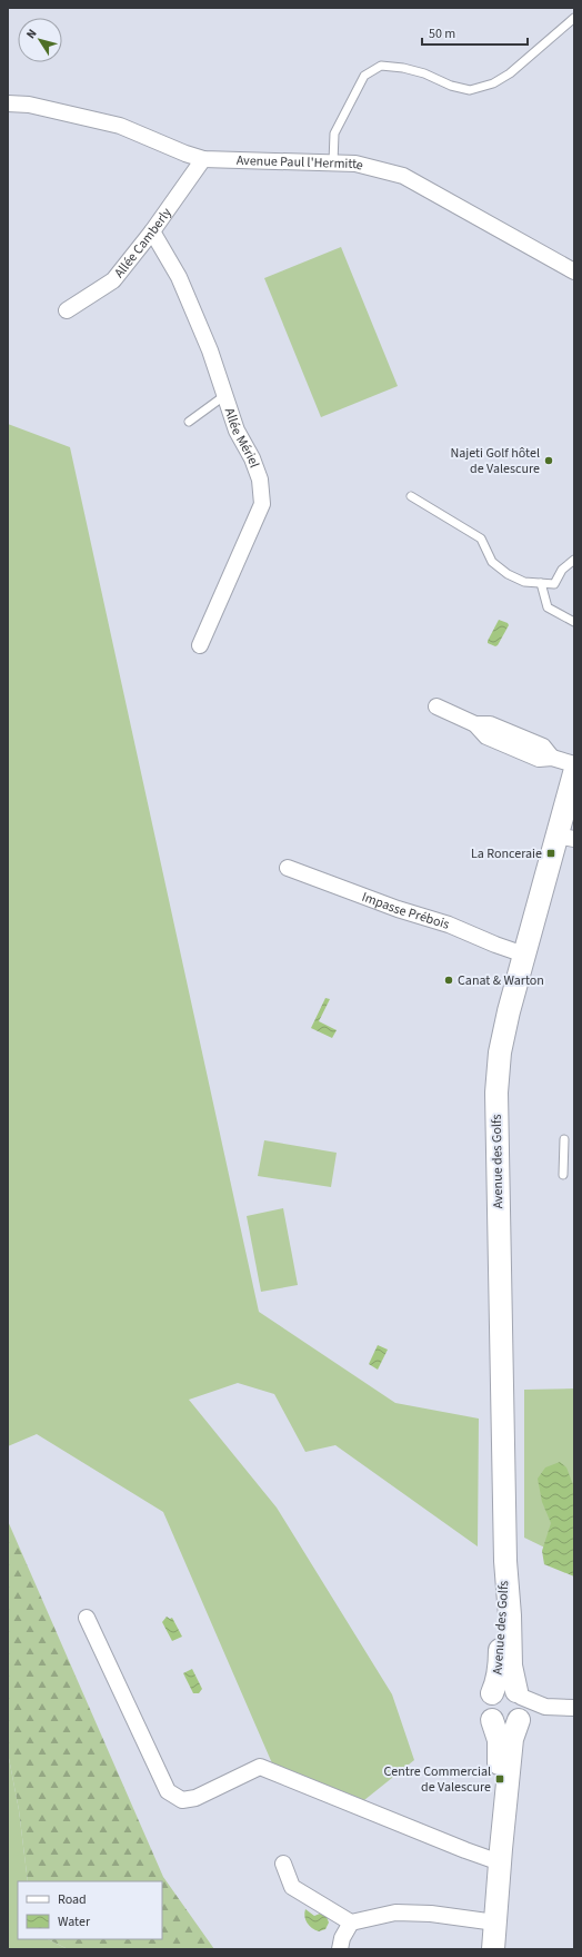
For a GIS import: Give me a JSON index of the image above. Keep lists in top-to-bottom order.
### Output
{
  "streets": {
    "main road": ["Avenue des Golfs"],
    "street": [
      "Avenue Paul l'Hermitte",
      "Allée Camberly",
      "Allée Mériel",
      "Impasse Prébois"
    ]
  },
  "crossings": [
    ["Avenue Paul l'Hermitte", "Allée Camberly"],
    ["Allée Camberly", "Allée Mériel"],
    ["Impasse Prébois", "Avenue des Golfs"]
  ],
  "places": {
    "other": ["Najeti Golf hôtel de Valescure", "Canat & Warton"],
    "transit": ["La Ronceraie", "Centre Commercial de Valescure"]
  },
  "legend": ["Road", "Water"],
  "scale_bar": "50 m",
  "north": "top left"
}
